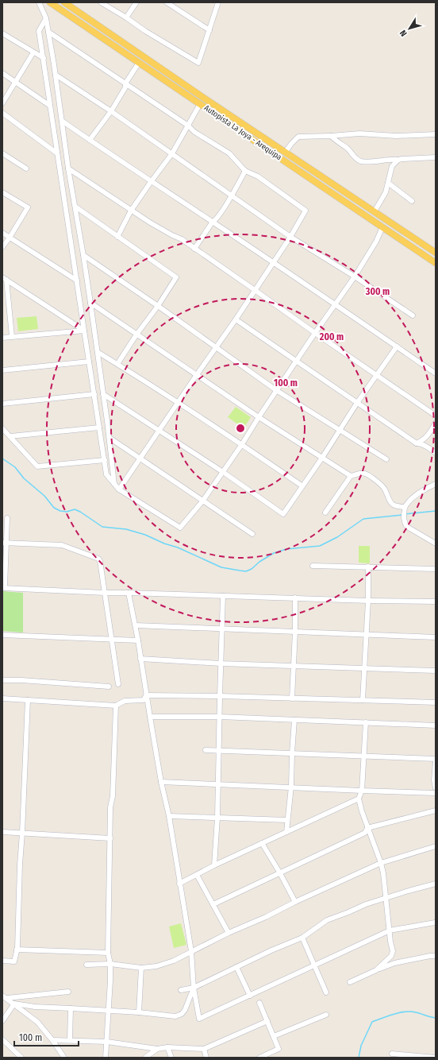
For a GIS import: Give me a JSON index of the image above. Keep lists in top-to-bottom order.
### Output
{
  "streets": {
    "main road": ["Autopista La Joya - Arequipa"]
  },
  "scale_bar": "100 m",
  "north": "bottom left",
  "rings": ["300 m", "200 m", "100 m"]
}
